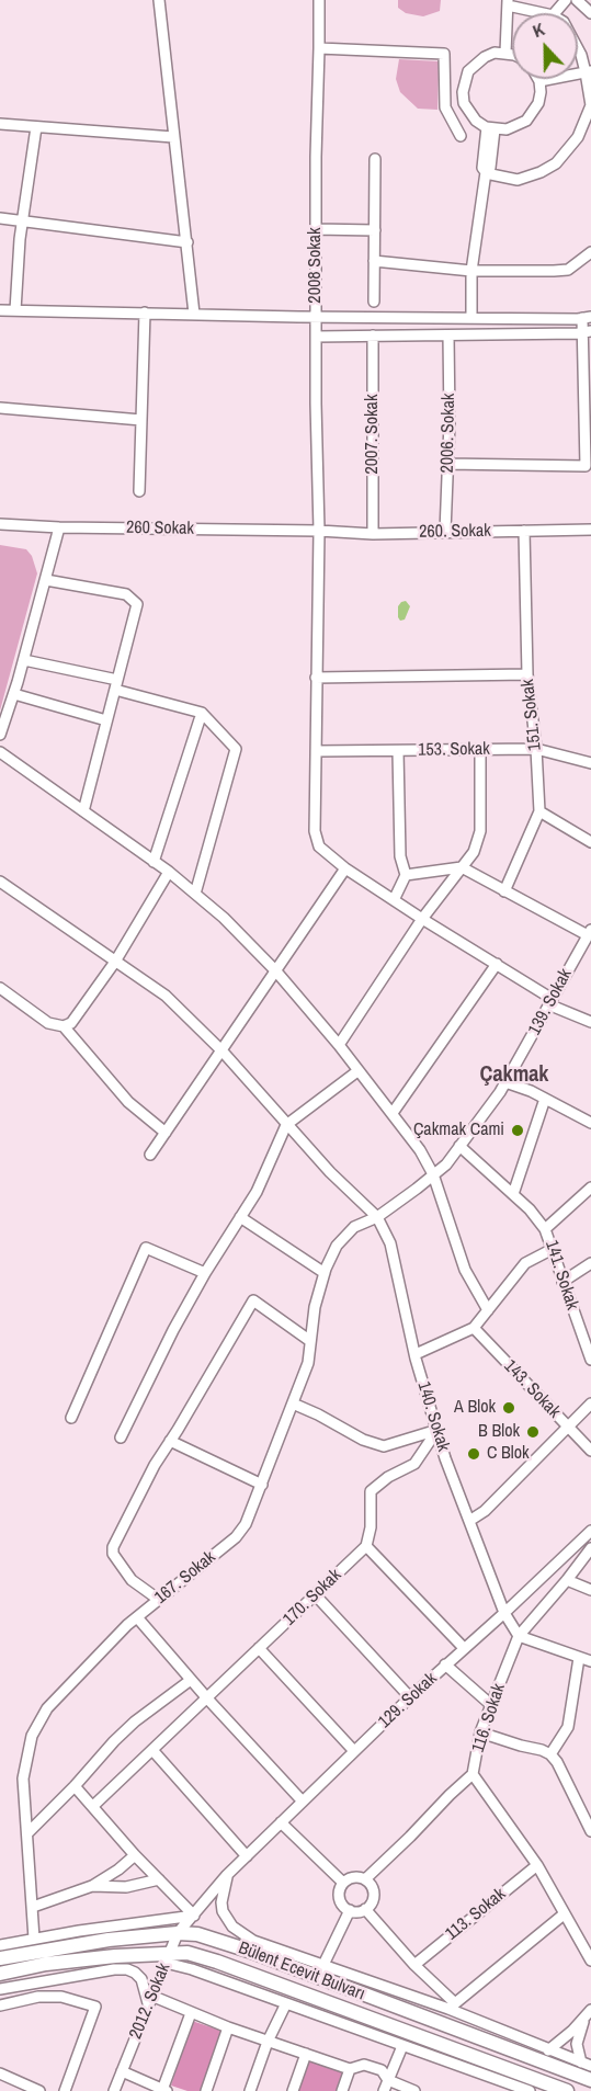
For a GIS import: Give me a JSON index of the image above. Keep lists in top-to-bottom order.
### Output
{
  "streets": {
    "main road": ["Bülent Ecevit Bulvarı"],
    "street": [
      "2008 Sokak",
      "2006. Sokak",
      "2007. Sokak",
      "260 Sokak",
      "260. Sokak",
      "151. Sokak",
      "153. Sokak",
      "139. Sokak",
      "141. Sokak",
      "143. Sokak",
      "140. Sokak",
      "167. Sokak",
      "170. Sokak",
      "129. Sokak",
      "116. Sokak",
      "113. Sokak",
      "2012. Sokak"
    ]
  },
  "crossings": [
    ["2008 Sokak", "260 Sokak"],
    ["2008 Sokak", "260. Sokak"],
    ["2008 Sokak", "153. Sokak"],
    ["2008 Sokak", "139. Sokak"],
    ["2006. Sokak", "260. Sokak"],
    ["2007. Sokak", "260. Sokak"],
    ["260 Sokak", "260. Sokak"],
    ["260. Sokak", "151. Sokak"],
    ["151. Sokak", "153. Sokak"],
    ["139. Sokak", "141. Sokak"],
    ["139. Sokak", "140. Sokak"],
    ["139. Sokak", "167. Sokak"],
    ["140. Sokak", "167. Sokak"],
    ["140. Sokak", "129. Sokak"],
    ["140. Sokak", "116. Sokak"],
    ["129. Sokak", "2012. Sokak"],
    ["116. Sokak", "113. Sokak"],
    ["Bülent Ecevit Bulvarı", "2012. Sokak"]
  ],
  "districts": ["Çakmak"],
  "places": [
    "Çakmak Cami",
    "A Blok",
    "B Blok",
    "C Blok"
  ],
  "north": "top"
}
